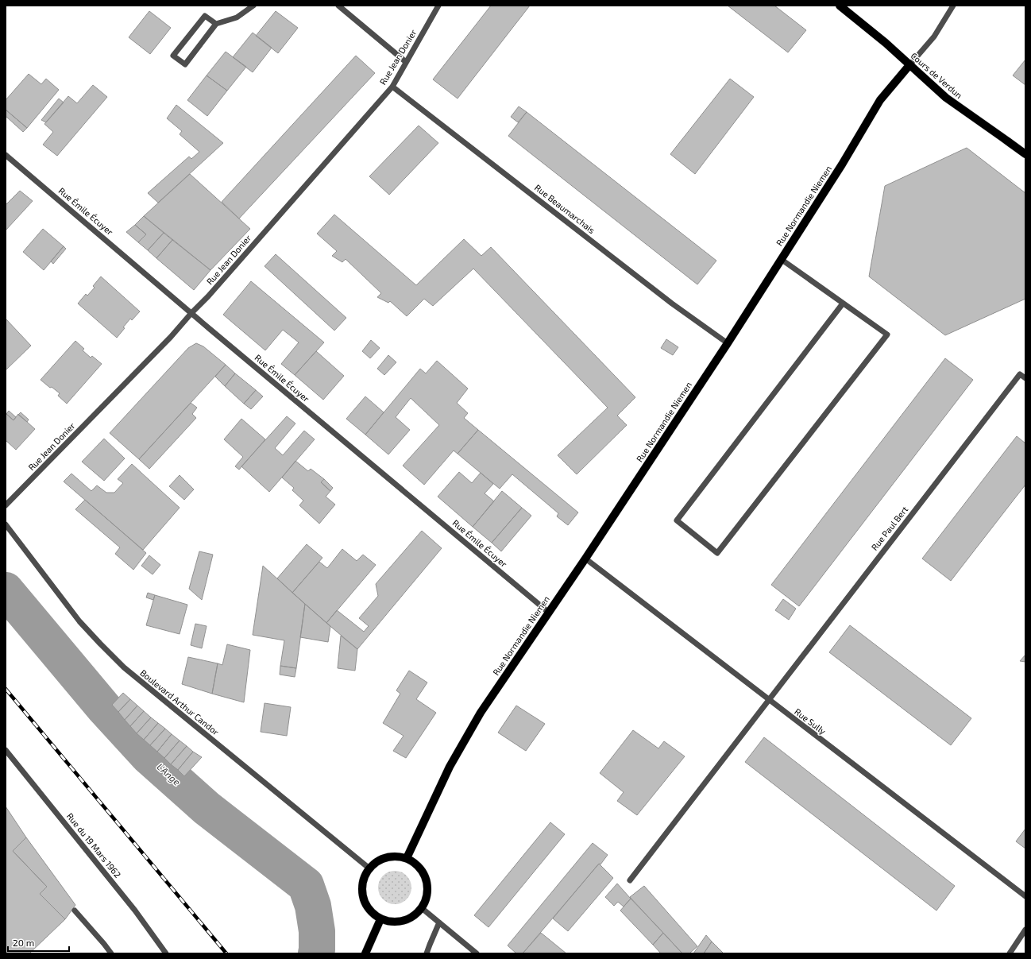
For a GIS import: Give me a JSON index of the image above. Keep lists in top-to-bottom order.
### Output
{
  "streets": {
    "main road": ["Cours de Verdun", "Rue Normandie Niemen"],
    "street": [
      "Rue Jean Donier",
      "Rue Beaumarchais",
      "Rue Émile Écuyer",
      "Rue Paul Bert",
      "Boulevard Arthur Candor",
      "Rue Sully",
      "Rue du 19 Mars 1962"
    ]
  },
  "crossings": [
    ["Rue Jean Donier", "Rue Beaumarchais"],
    ["Rue Jean Donier", "Rue Émile Écuyer"],
    ["Cours de Verdun", "Rue Normandie Niemen"],
    ["Rue Normandie Niemen", "Rue Beaumarchais"],
    ["Rue Normandie Niemen", "Rue Émile Écuyer"],
    ["Rue Normandie Niemen", "Boulevard Arthur Candor"],
    ["Rue Normandie Niemen", "Rue Sully"],
    ["Rue Paul Bert", "Rue Sully"]
  ],
  "water": ["L'Ange"],
  "scale_bar": "20 m"
}
